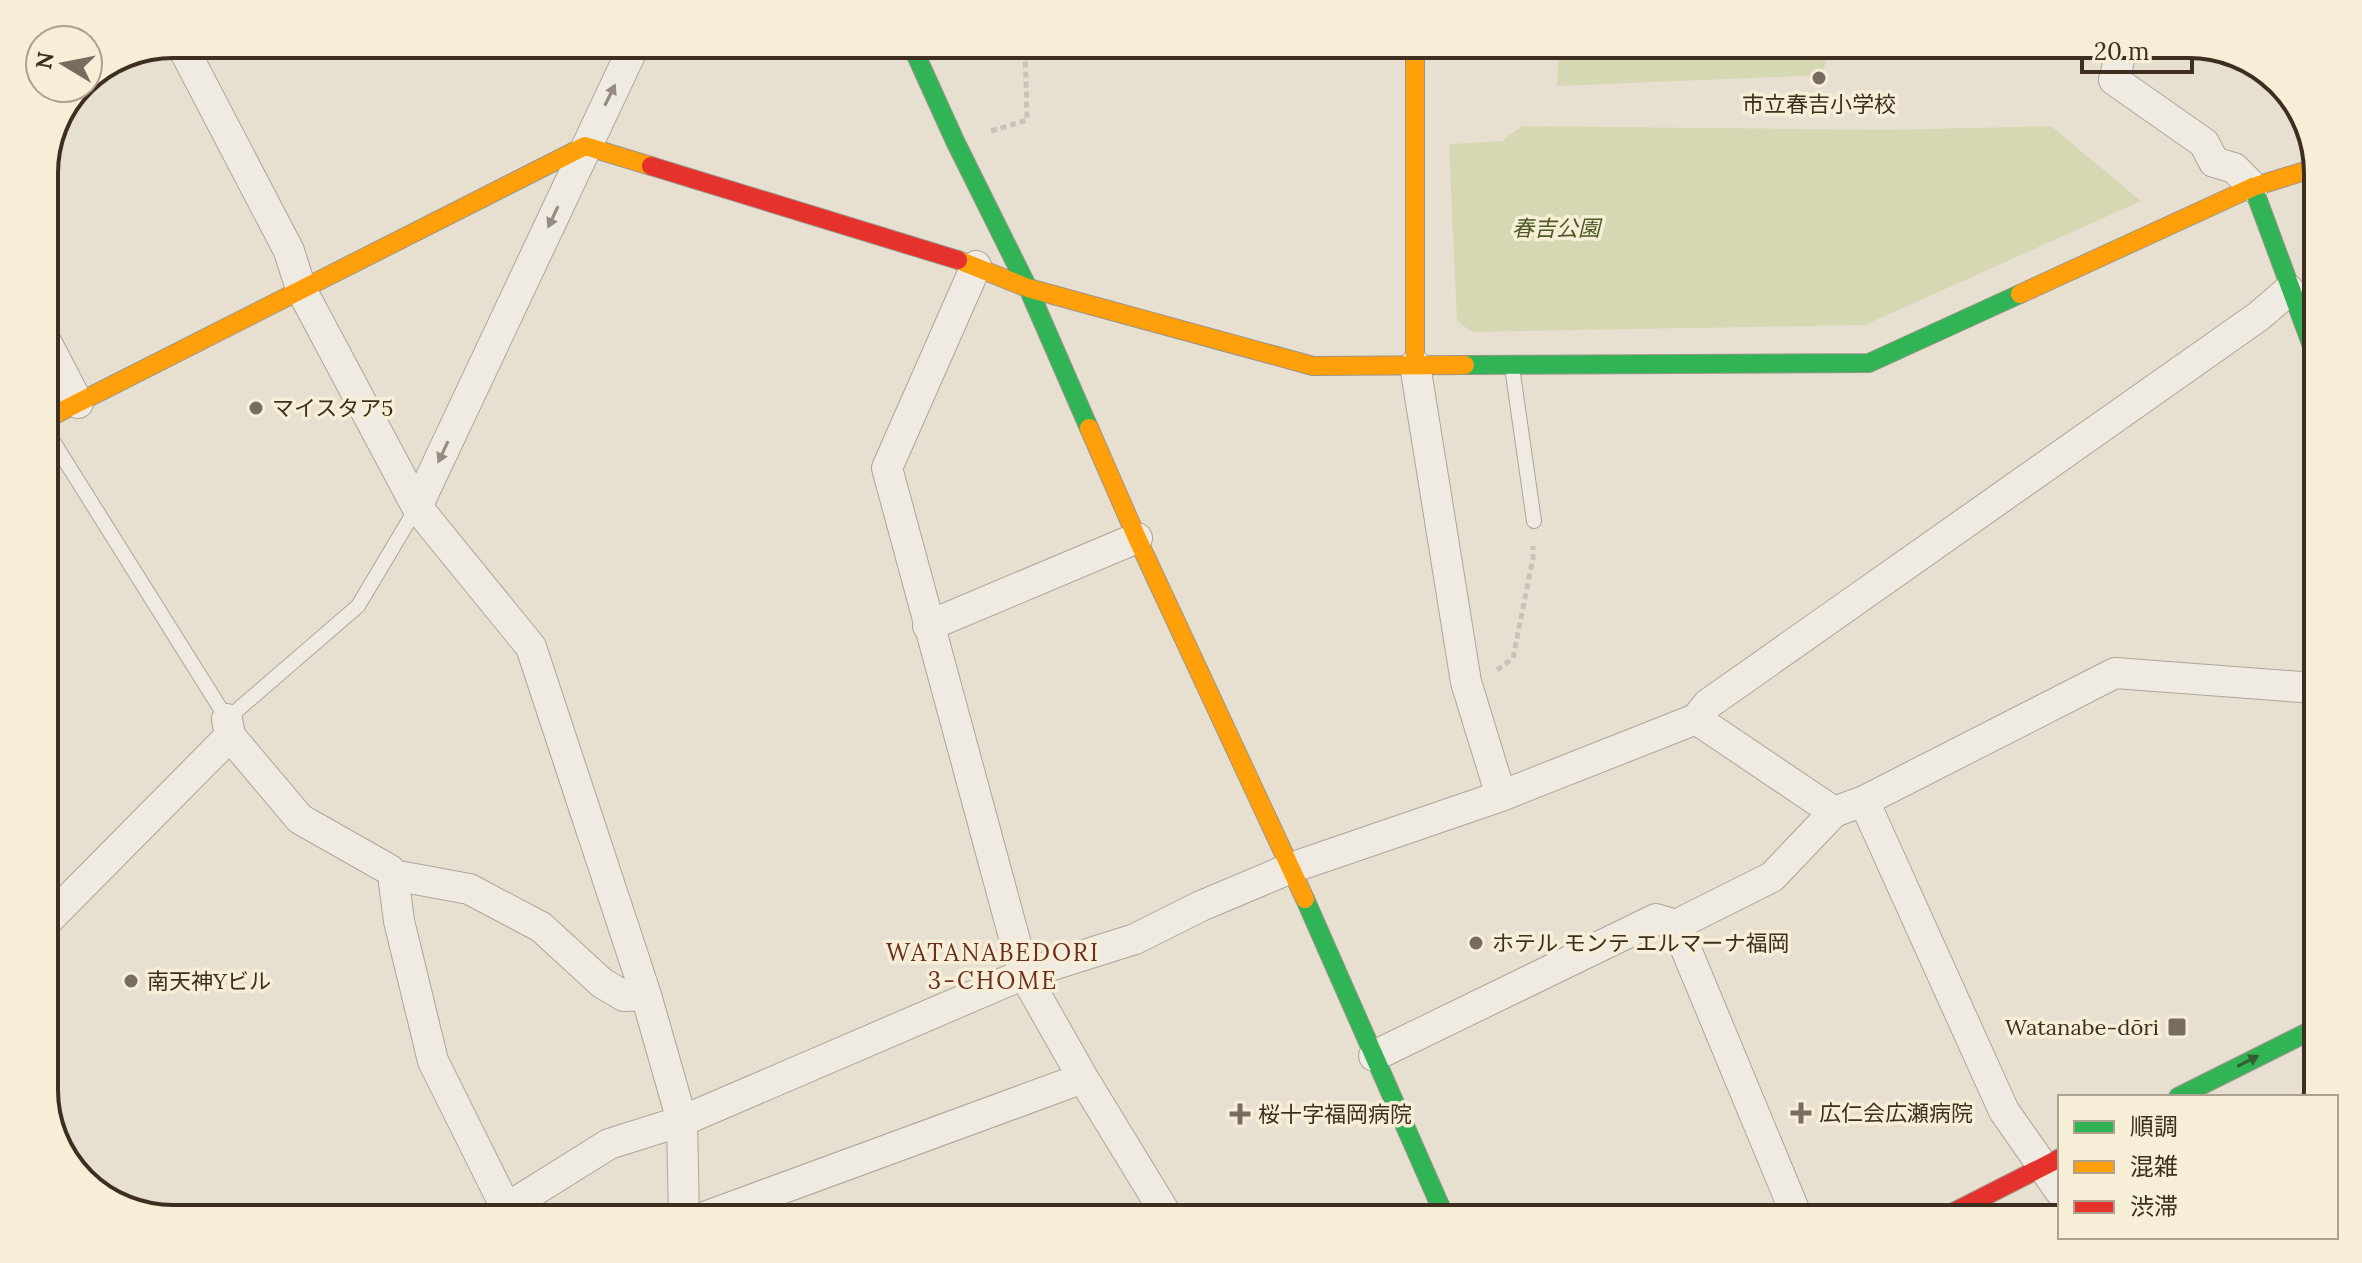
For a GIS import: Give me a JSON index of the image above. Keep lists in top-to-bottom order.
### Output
{
  "districts": ["WATANABEDORI 3-CHOME"],
  "parks": ["春吉公園"],
  "places": {
    "other": [
      "市立春吉小学校",
      "マイスタア5",
      "ホテル モンテ エルマーナ福岡",
      "南天神Yビル"
    ],
    "transit": ["Watanabe-dōri"],
    "health": ["広仁会広瀬病院", "桜十字福岡病院"]
  },
  "legend": ["順調", "混雑", "渋滞"],
  "scale_bar": "20 m",
  "north": "left"
}
